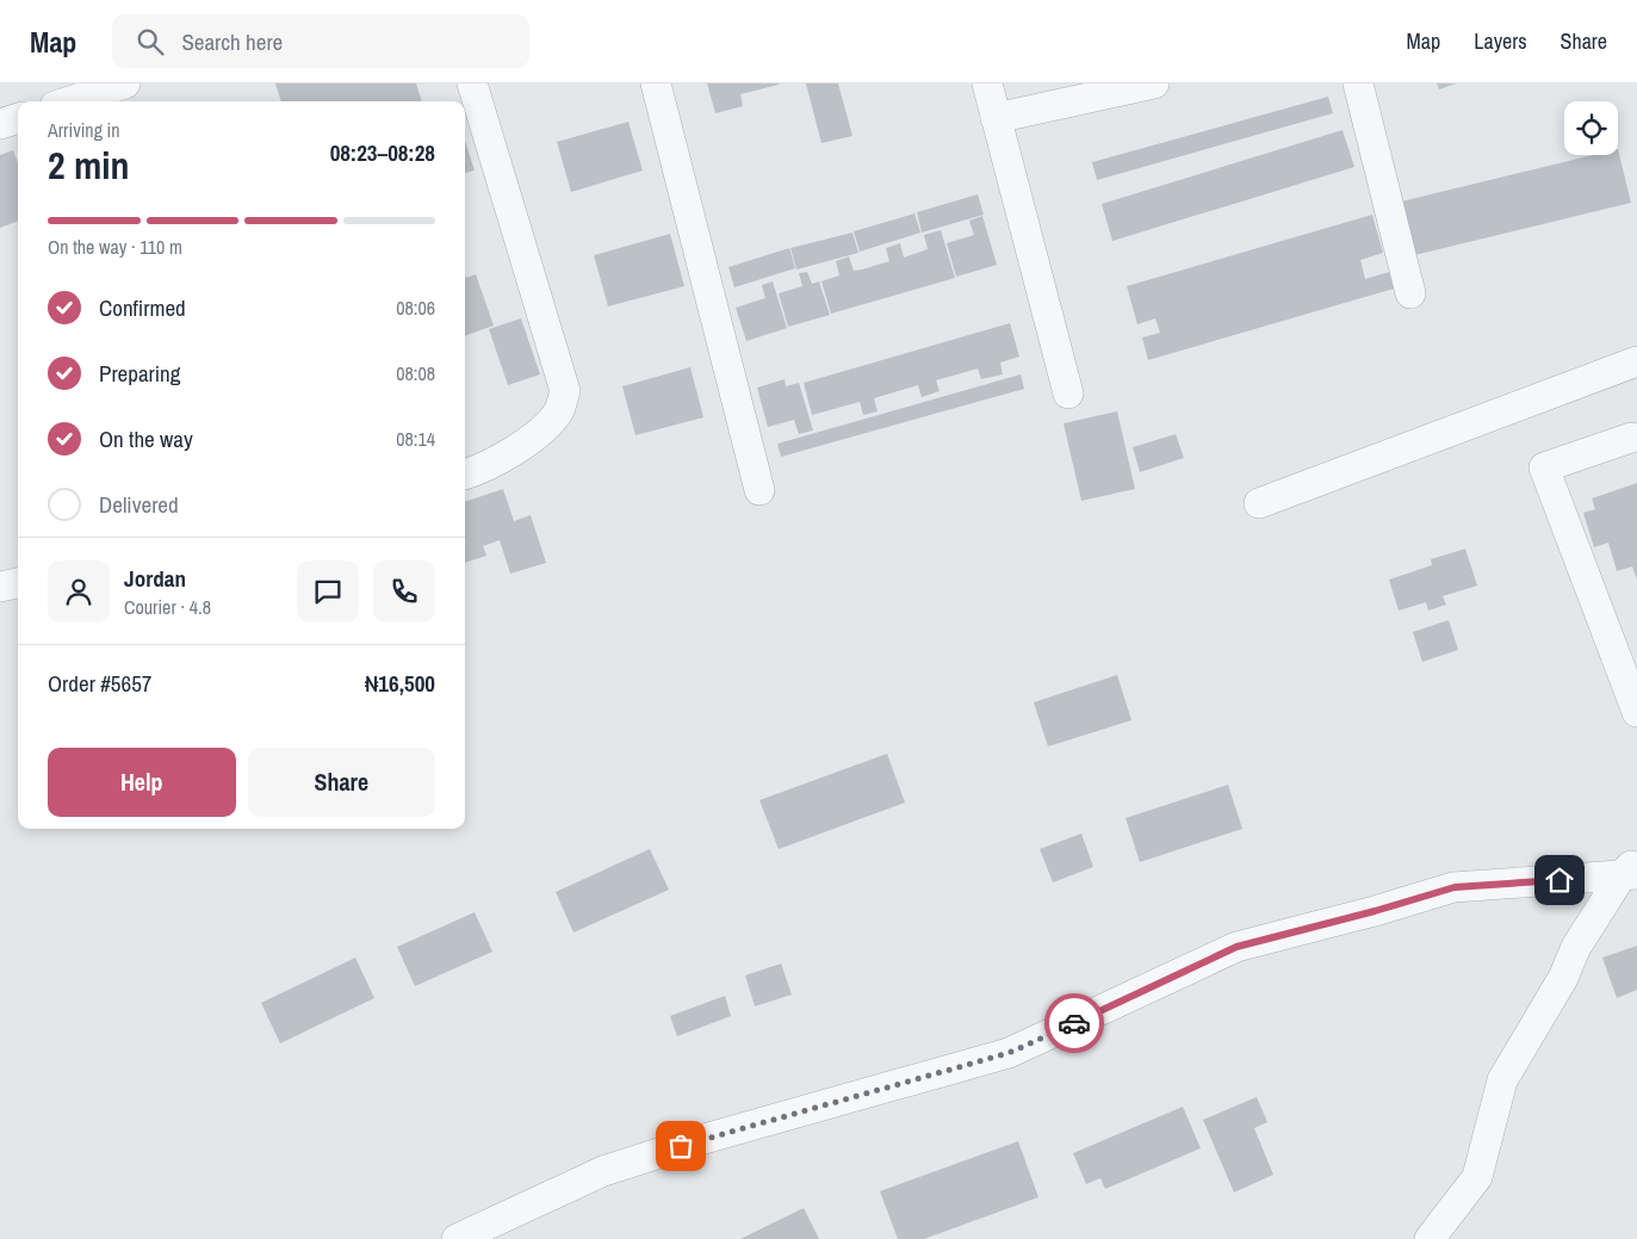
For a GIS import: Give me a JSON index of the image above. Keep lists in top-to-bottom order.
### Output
{
  "page": {
    "header": "Map",
    "search": "Search here",
    "nav": ["Map", "Layers", "Share"],
    "heading": ["2 min", "Arriving in", "08:23–08:28"],
    "panel": [
      "Jordan",
      "Courier · 4.8",
      "Order #5657",
      "₦16,500"
    ],
    "bar": "On the way · 110 m",
    "list": [
      ["Confirmed", "08:06"],
      ["Preparing", "08:08"],
      ["On the way", "08:14"],
      "Delivered"
    ],
    "buttons": ["Help", "Share"]
  }
}
